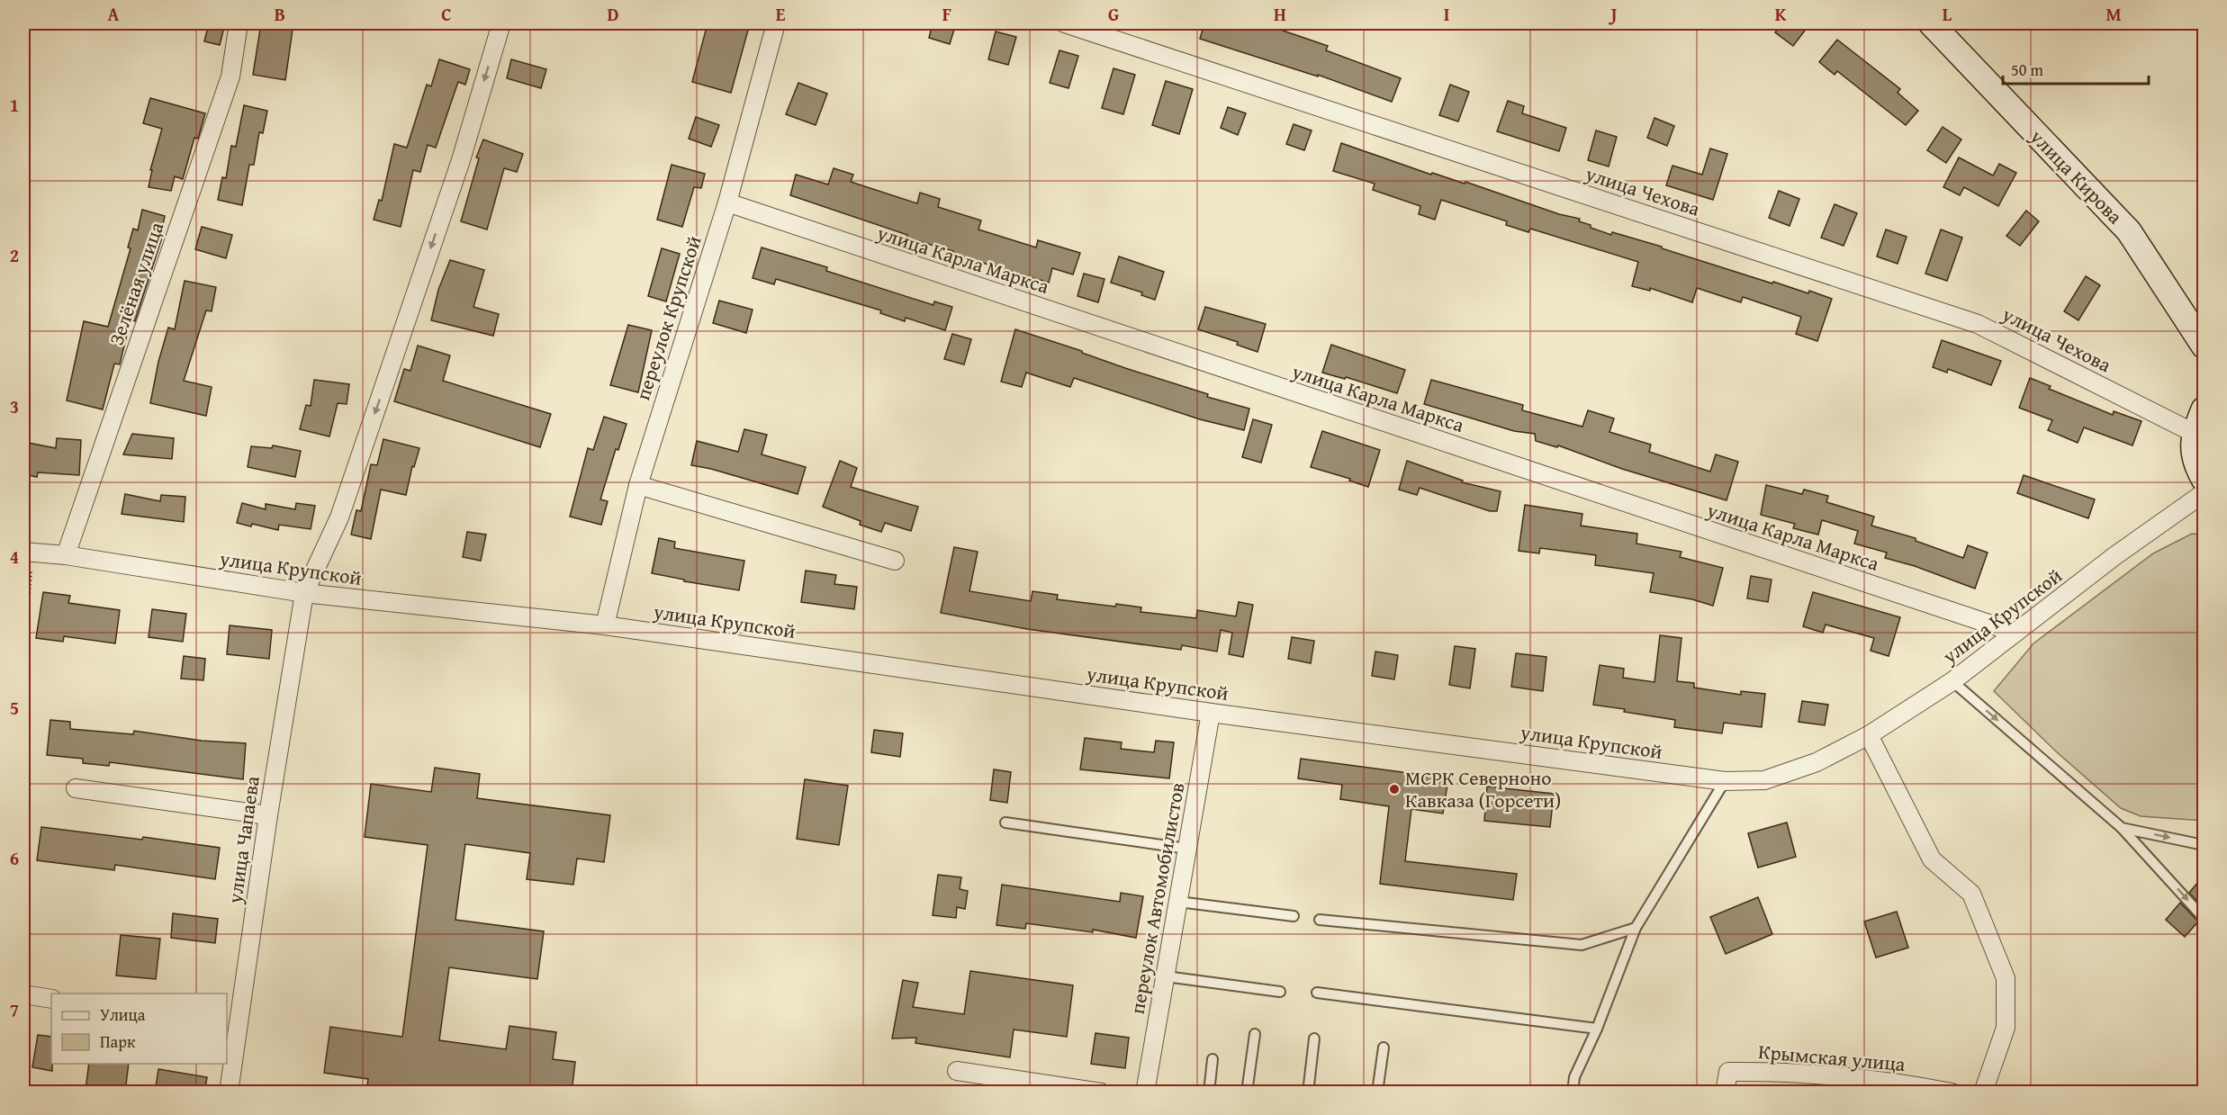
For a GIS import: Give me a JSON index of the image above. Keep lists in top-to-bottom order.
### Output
{
  "streets": {
    "main road": ["улица Кирова"],
    "street": [
      "улица Чехова",
      "улица Карла Маркса",
      "Зелёная улица",
      "переулок Крупской",
      "улица Крупской",
      "улица Чапаева",
      "переулок Автомобилистов",
      "Крымская улица"
    ]
  },
  "crossings": [
    ["улица Карла Маркса", "переулок Крупской"],
    ["улица Карла Маркса", "улица Крупской"],
    ["Зелёная улица", "улица Крупской"],
    ["переулок Крупской", "улица Крупской"],
    ["улица Крупской", "улица Чапаева"],
    ["улица Крупской", "переулок Автомобилистов"]
  ],
  "one_way": ["улица Чапаева"],
  "places": ["МСРК Северноно Кавказа (Горсети)"],
  "legend": ["Улица", "Парк"],
  "scale_bar": "50 m",
  "grid": {
    "columns": [
      "A",
      "B",
      "C",
      "D",
      "E",
      "F",
      "G",
      "H",
      "I",
      "J",
      "K",
      "L",
      "M"
    ],
    "rows": [
      "1",
      "2",
      "3",
      "4",
      "5",
      "6",
      "7"
    ]
  }
}
